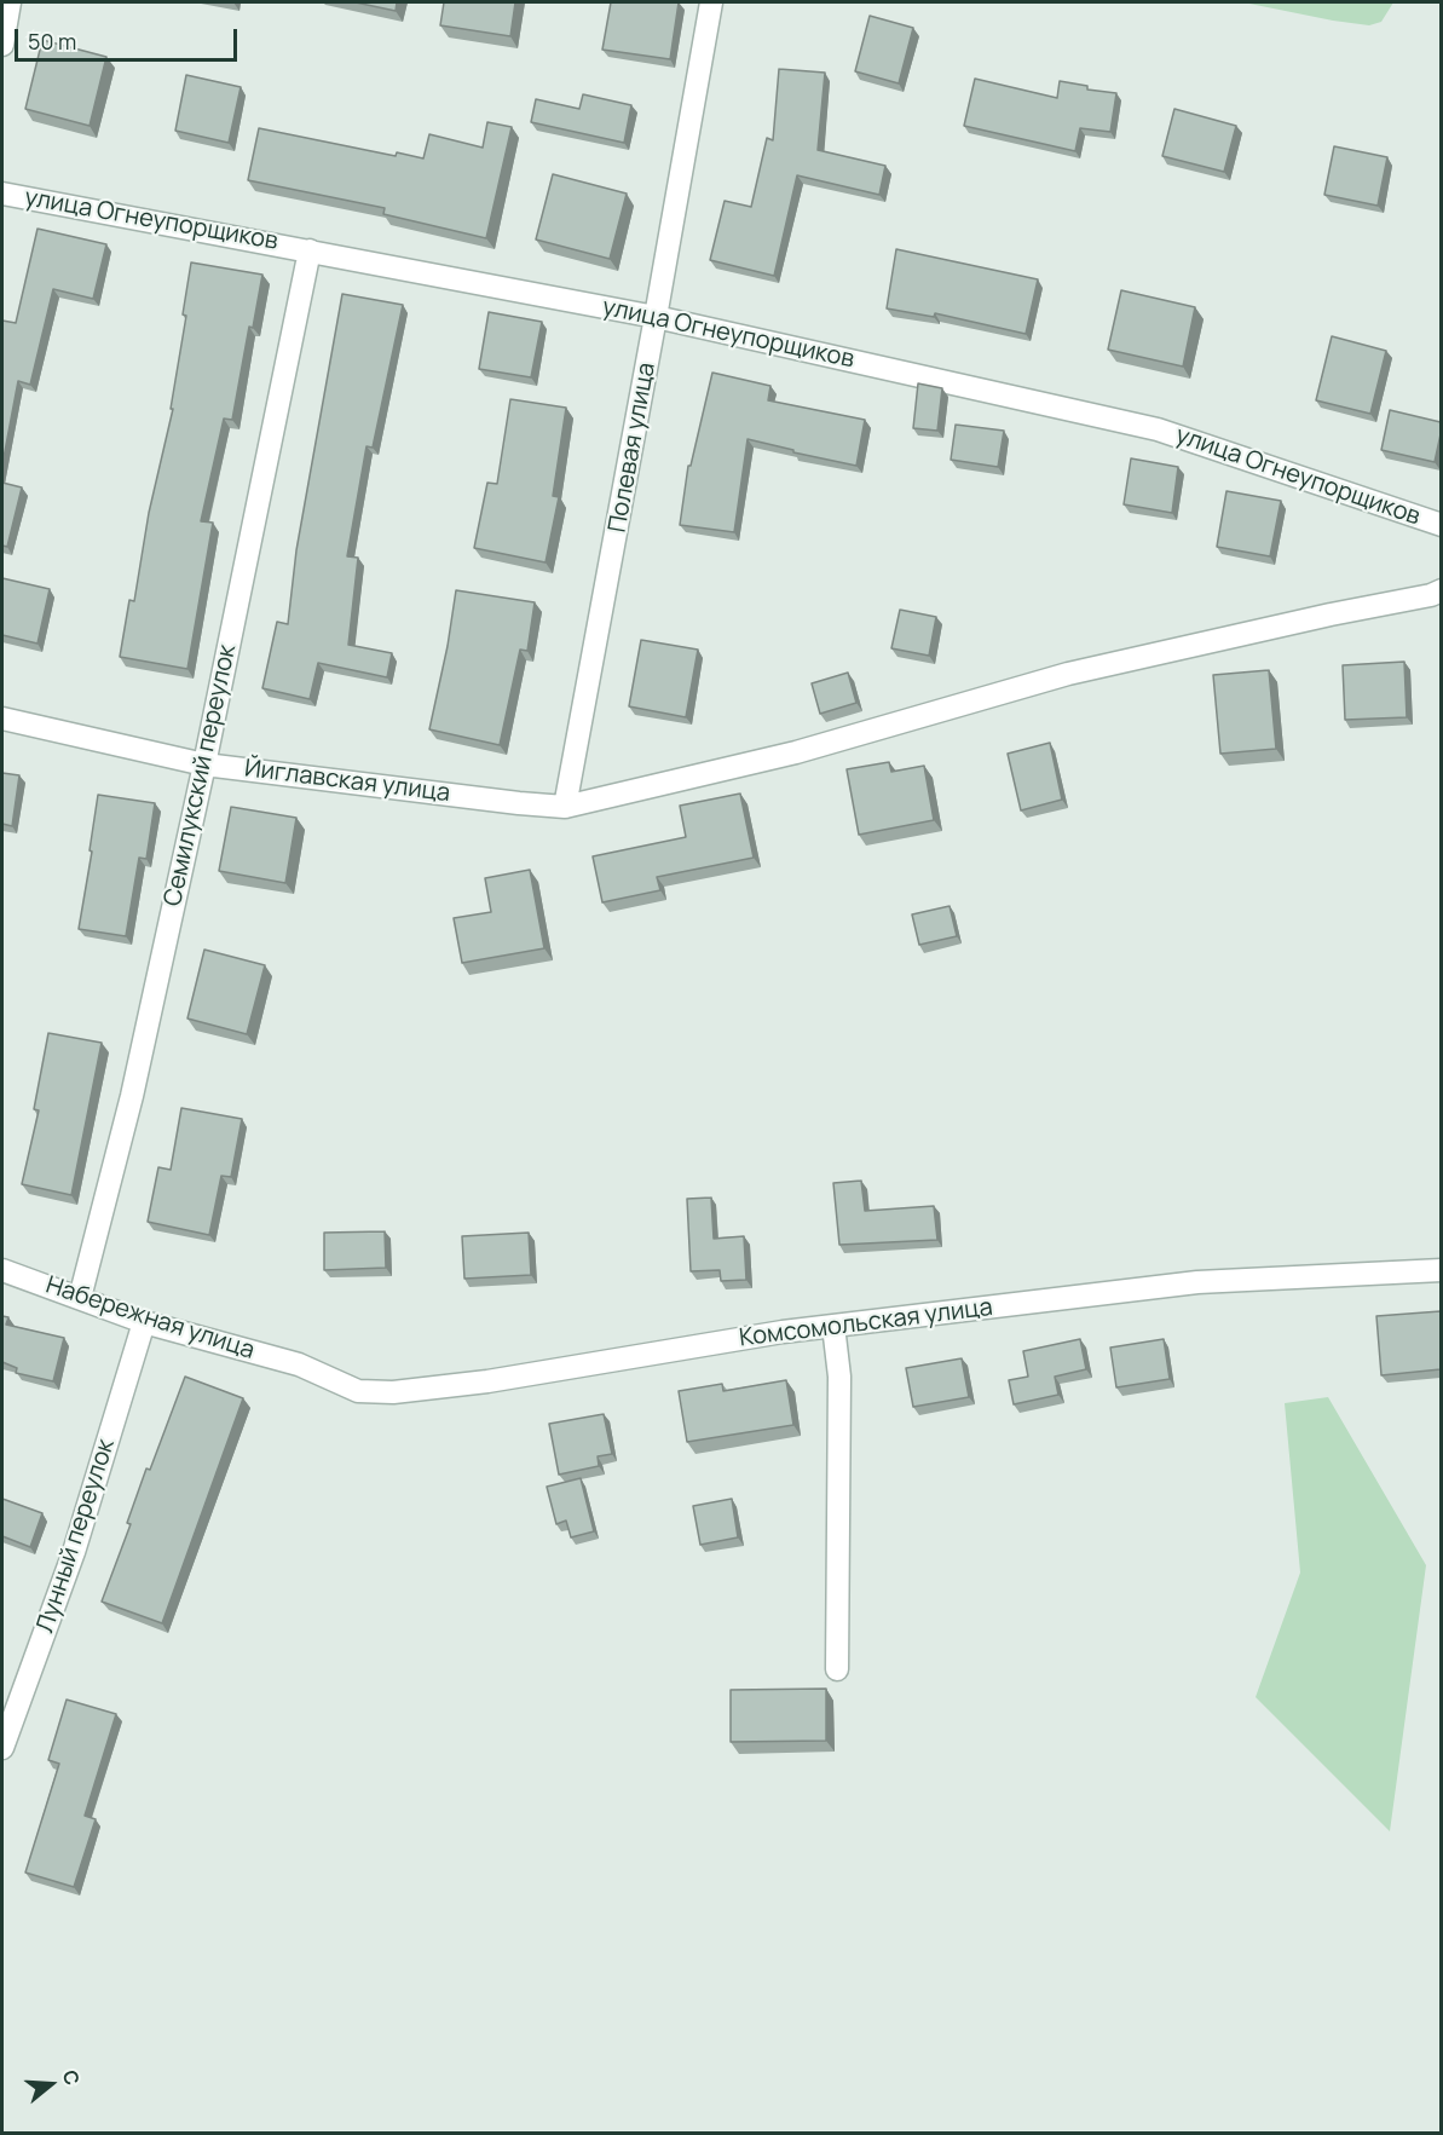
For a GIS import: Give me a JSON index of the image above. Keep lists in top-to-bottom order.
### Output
{
  "streets": {
    "street": [
      "улица Огнеупорщиков",
      "Полевая улица",
      "Семилукский переулок",
      "Йиглавская улица",
      "Набережная улица",
      "Комсомольская улица",
      "Лунный переулок"
    ]
  },
  "crossings": [
    ["улица Огнеупорщиков", "Полевая улица"],
    ["улица Огнеупорщиков", "Семилукский переулок"],
    ["Полевая улица", "Йиглавская улица"],
    ["Семилукский переулок", "Йиглавская улица"],
    ["Семилукский переулок", "Набережная улица"],
    ["Набережная улица", "Комсомольская улица"],
    ["Набережная улица", "Лунный переулок"]
  ],
  "scale_bar": "50 m",
  "north": "right"
}
